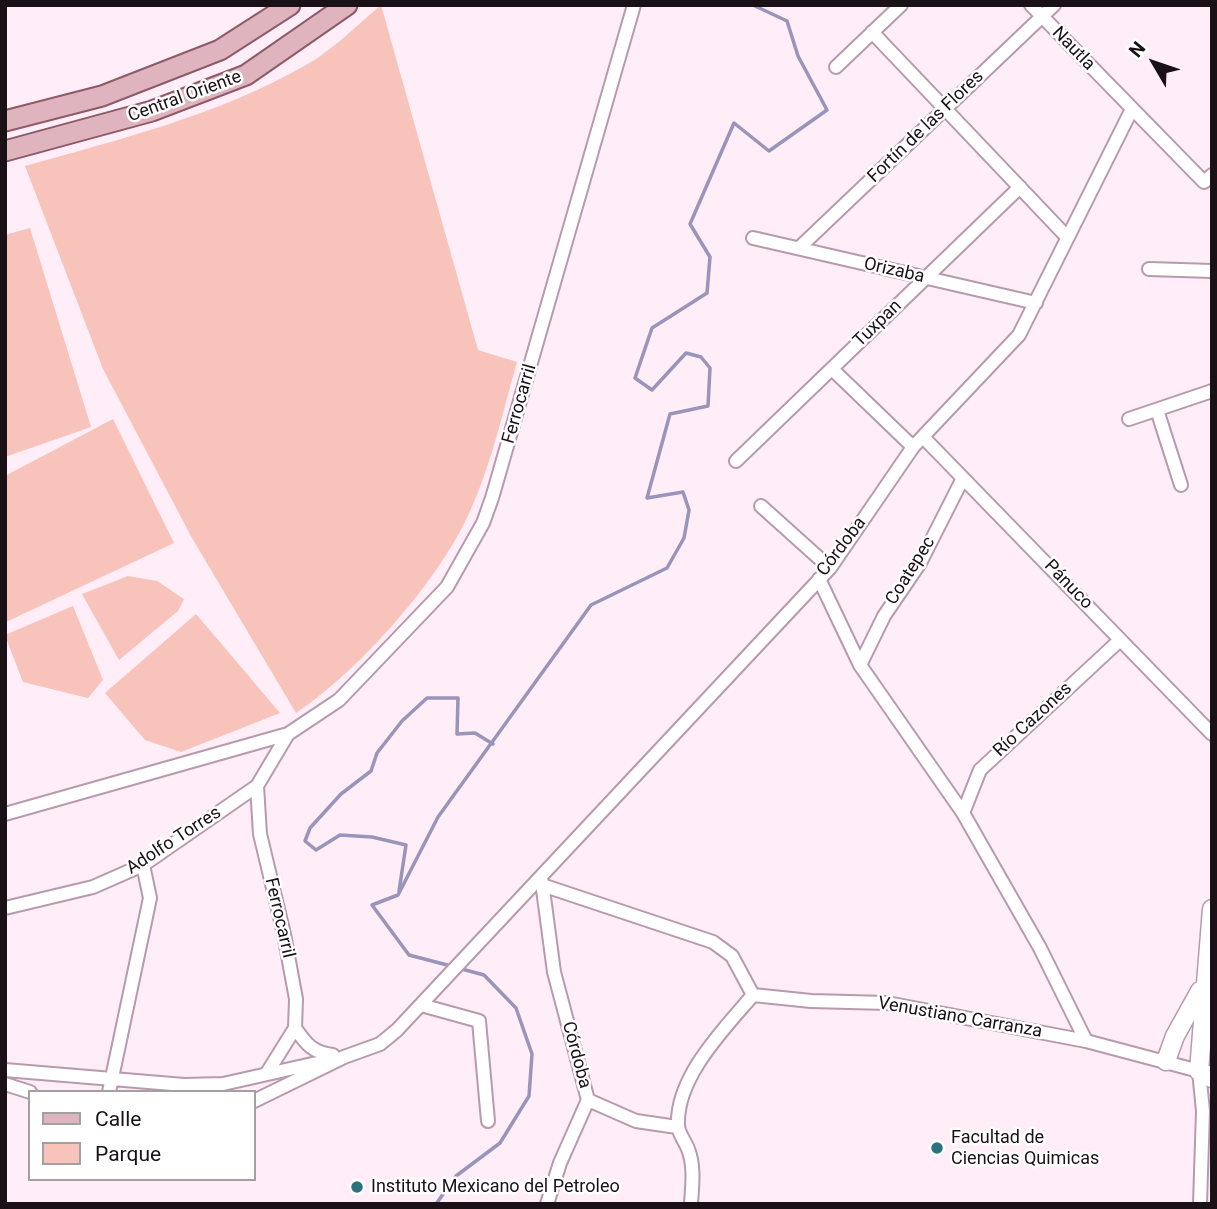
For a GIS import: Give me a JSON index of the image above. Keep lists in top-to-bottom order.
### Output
{
  "streets": {
    "main road": ["Central Oriente"],
    "street": [
      "Nautla",
      "Fortín de las Flores",
      "Orizaba",
      "Tuxpan",
      "Ferrocarril",
      "Córdoba",
      "Coatepec",
      "Pánuco",
      "Río Cazones",
      "Adolfo Torres",
      "Venustiano Carranza"
    ]
  },
  "crossings": [
    ["Nautla", "Fortín de las Flores"],
    ["Nautla", "Córdoba"],
    ["Fortín de las Flores", "Orizaba"],
    ["Orizaba", "Tuxpan"],
    ["Orizaba", "Córdoba"],
    ["Tuxpan", "Pánuco"],
    ["Ferrocarril", "Adolfo Torres"],
    ["Córdoba", "Pánuco"],
    ["Coatepec", "Pánuco"],
    ["Pánuco", "Río Cazones"]
  ],
  "places": ["Facultad de Ciencias Quimicas", "Instituto Mexicano del Petroleo"],
  "legend": ["Calle", "Parque"],
  "north": "top left"
}
